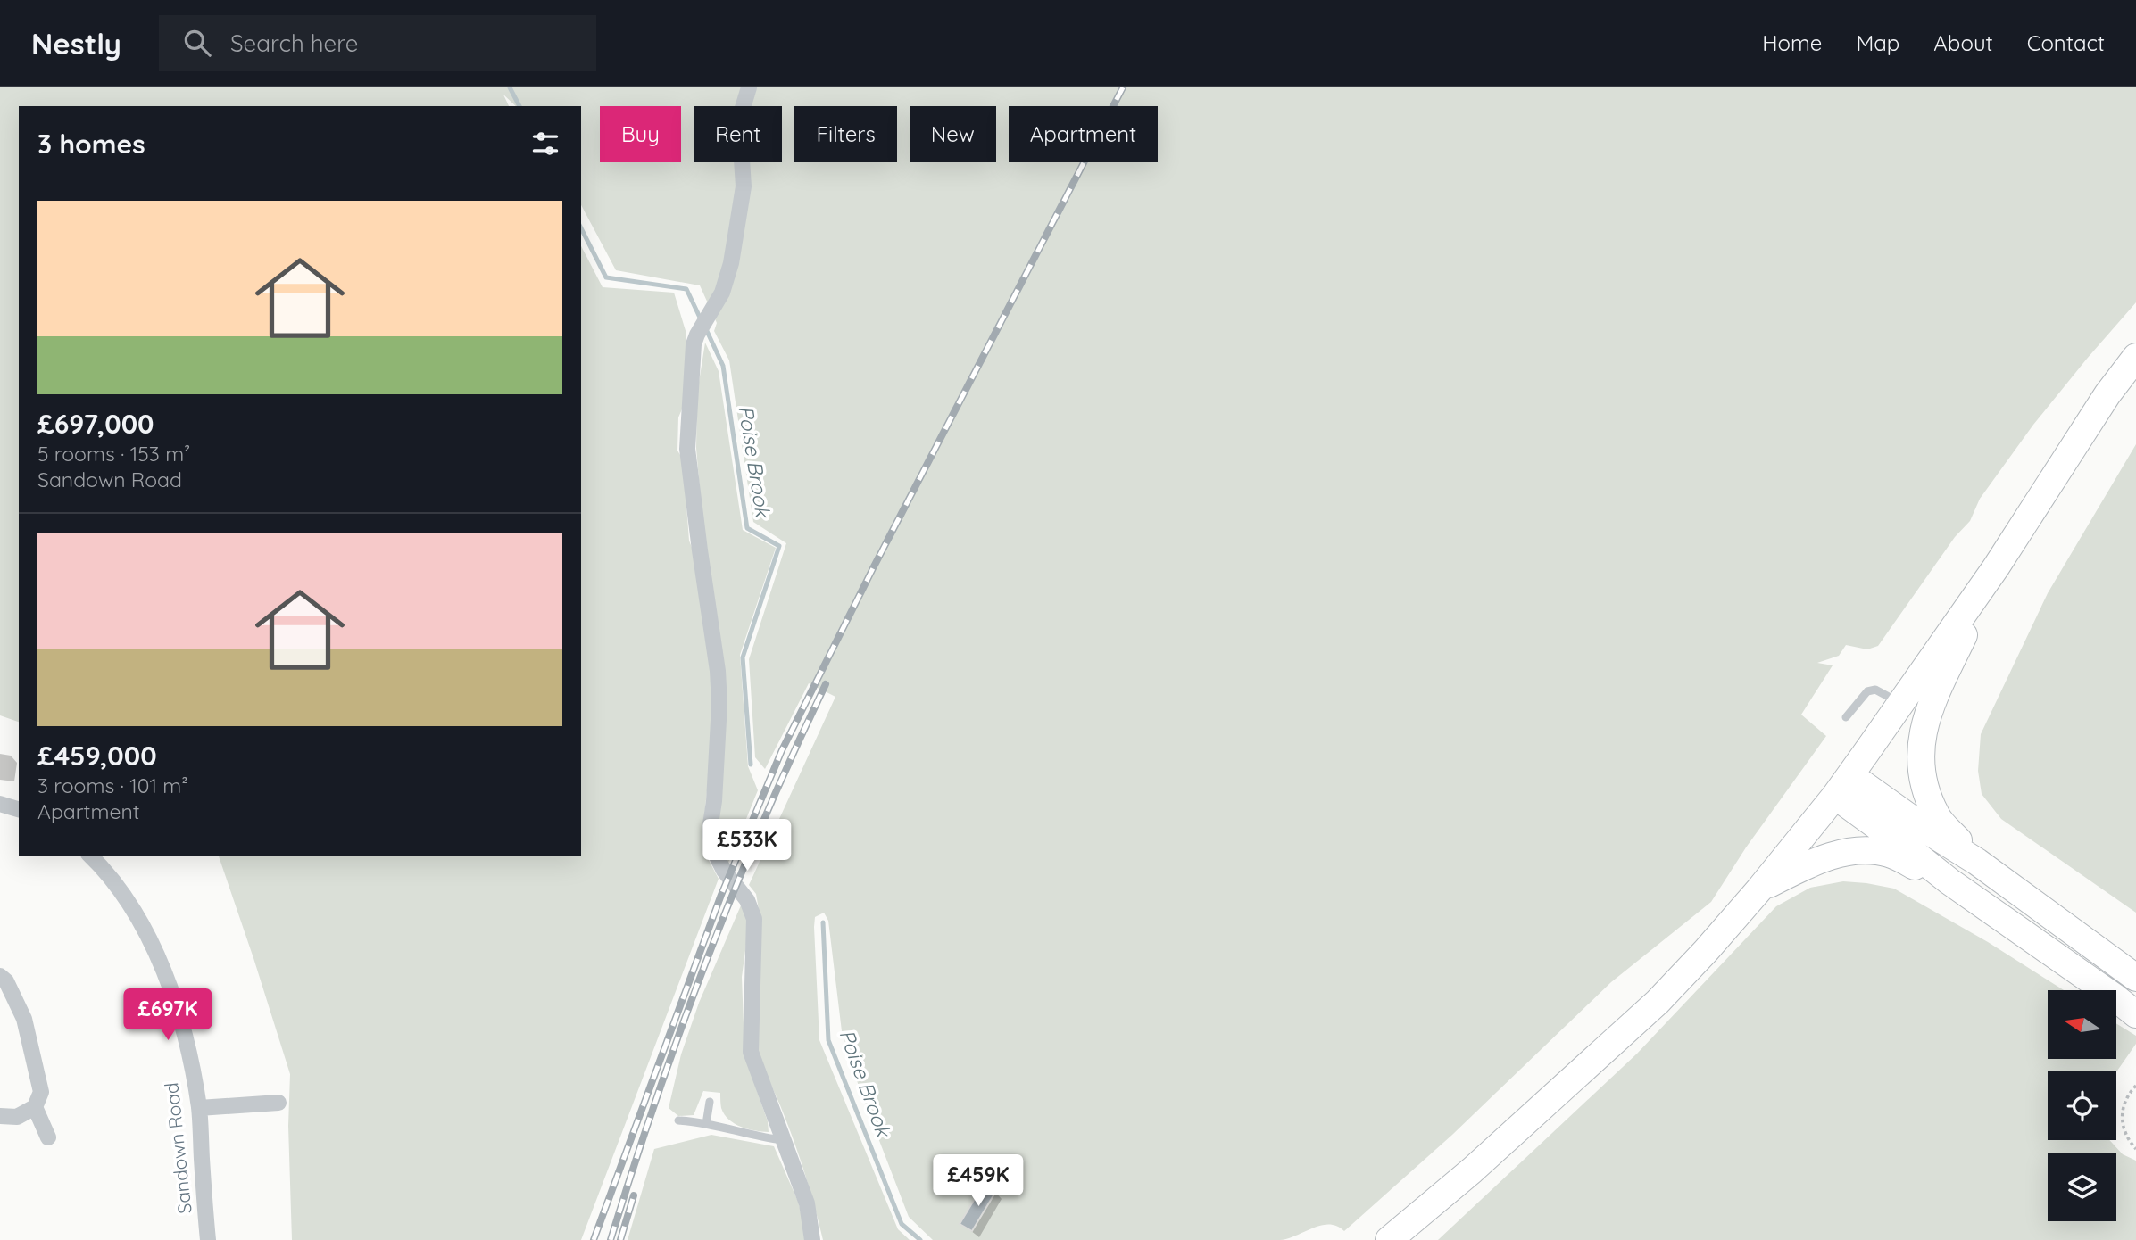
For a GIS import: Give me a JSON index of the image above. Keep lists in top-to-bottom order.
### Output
{
  "streets": {
    "street": ["Sandown Road"]
  },
  "water": ["Poise Brook"],
  "north": "left",
  "page": {
    "header": "Nestly",
    "search": "Search here",
    "nav": [
      "Home",
      "Map",
      "About",
      "Contact"
    ],
    "chip": [
      "Buy",
      "Rent",
      "Filters",
      "New",
      "Apartment"
    ],
    "heading": "3 homes",
    "list": [
      {
        "name": "£697,000",
        "note": "5 rooms · 153 m² · Sandown Road"
      },
      {
        "name": "£459,000",
        "note": "3 rooms · 101 m² · Apartment"
      }
    ],
    "price": ["£533K", "£697K", "£459K"]
  }
}
